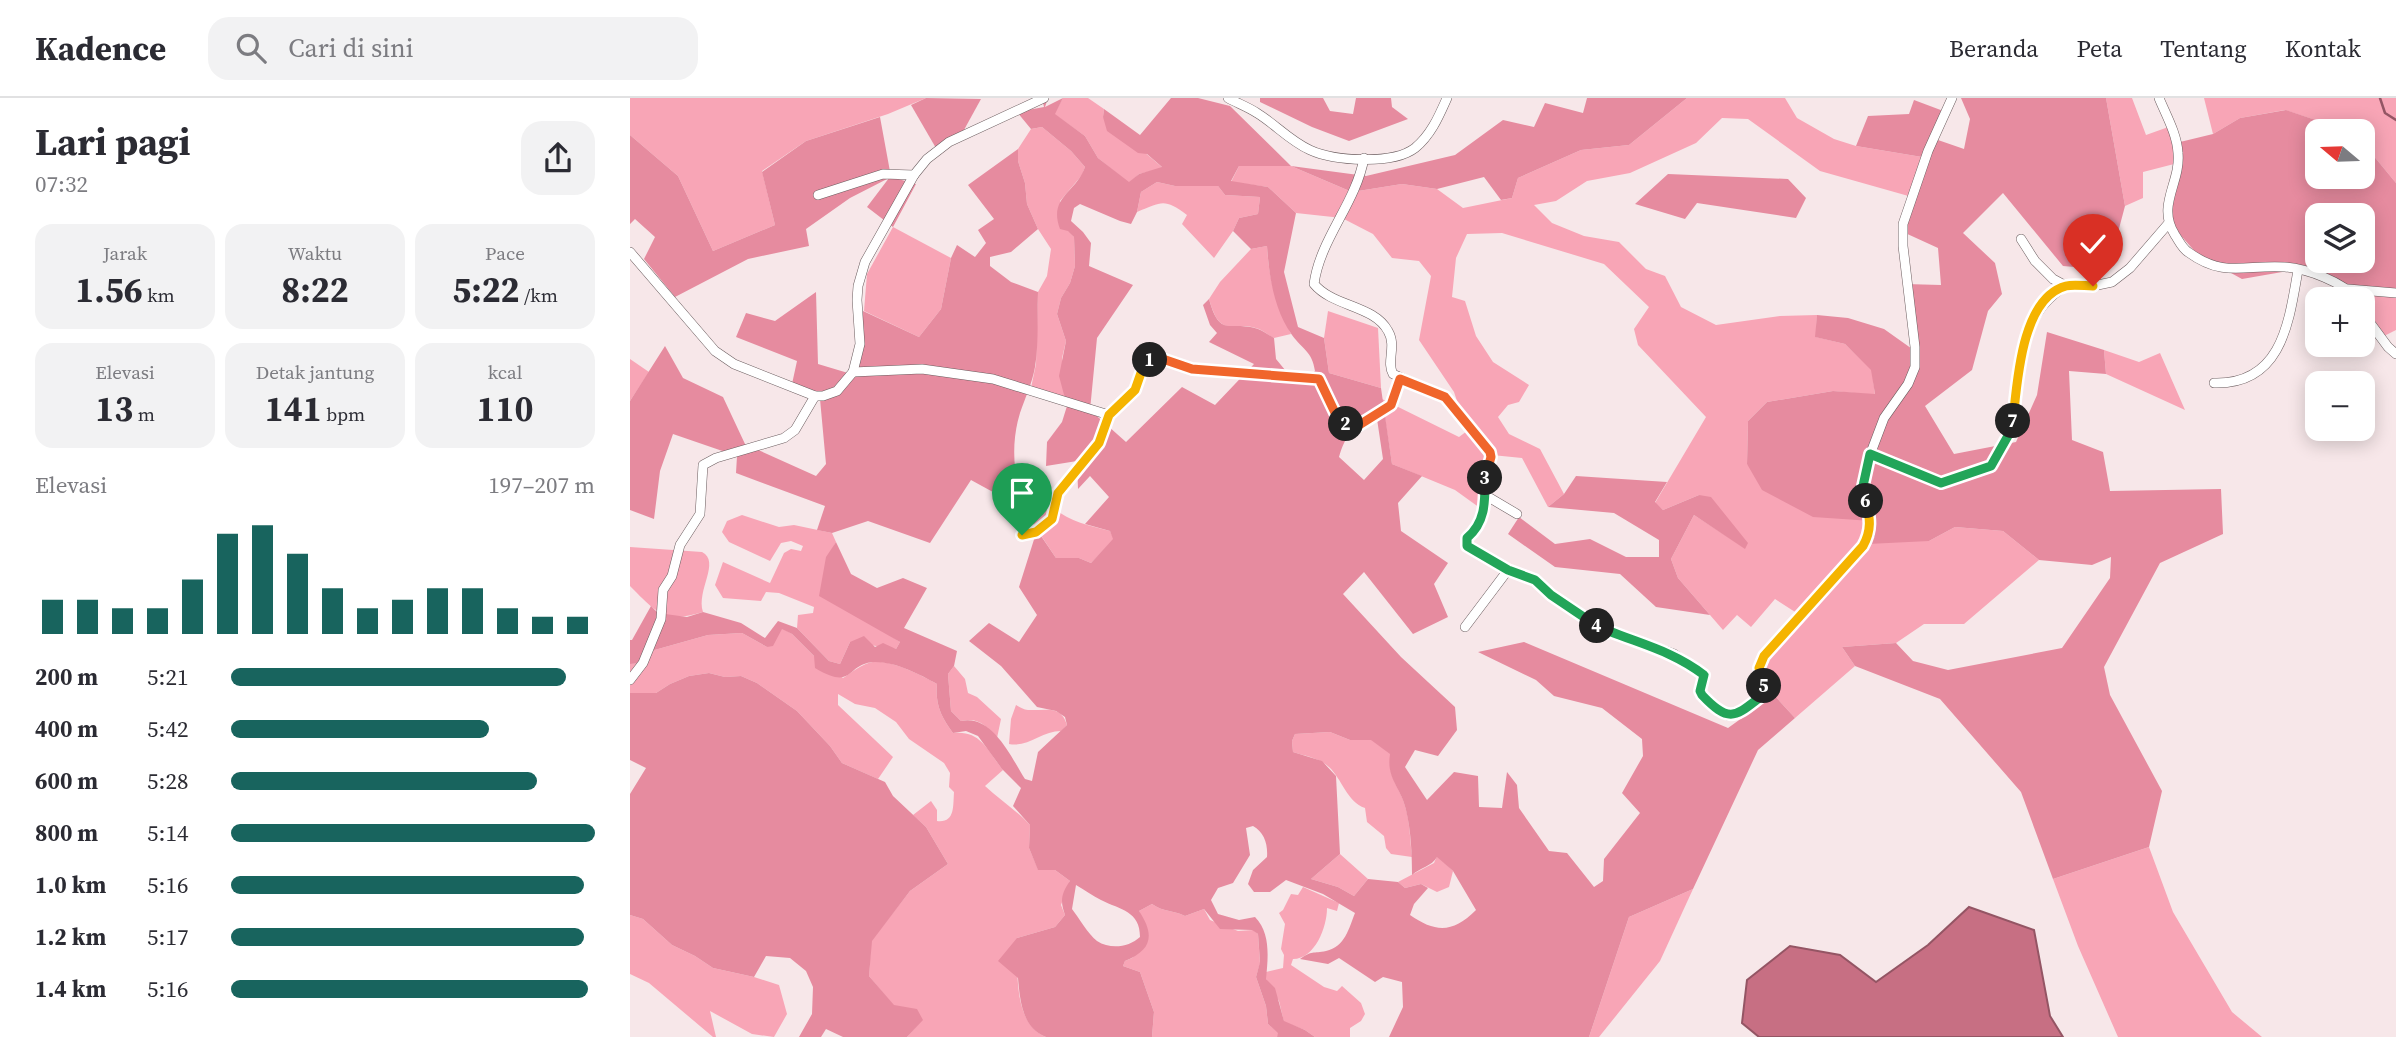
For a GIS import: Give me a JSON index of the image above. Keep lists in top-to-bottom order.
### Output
{
  "north": "left",
  "page": {
    "header": "Kadence",
    "search": "Cari di sini",
    "nav": [
      "Beranda",
      "Peta",
      "Tentang",
      "Kontak"
    ],
    "heading": ["Lari pagi", "07:32"],
    "map_buttons": ["+", "−"],
    "stats": [
      ["Jarak", "1.56 km"],
      ["Waktu", "8:22"],
      ["Pace", "5:22 /km"],
      ["Elevasi", "13 m"],
      ["Detak jantung", "141 bpm"],
      ["kcal", "110"]
    ],
    "pins": [
      "1",
      "7",
      "2",
      "3",
      "6",
      "4",
      "5"
    ],
    "chart": ["Elevasi", "197–207 m"],
    "list": [
      {
        "name": "200 m",
        "note": "5:21"
      },
      {
        "name": "400 m",
        "note": "5:42"
      },
      {
        "name": "600 m",
        "note": "5:28"
      },
      {
        "name": "800 m",
        "note": "5:14"
      },
      {
        "name": "1.0 km",
        "note": "5:16"
      },
      {
        "name": "1.2 km",
        "note": "5:17"
      },
      {
        "name": "1.4 km",
        "note": "5:16"
      }
    ]
  }
}
